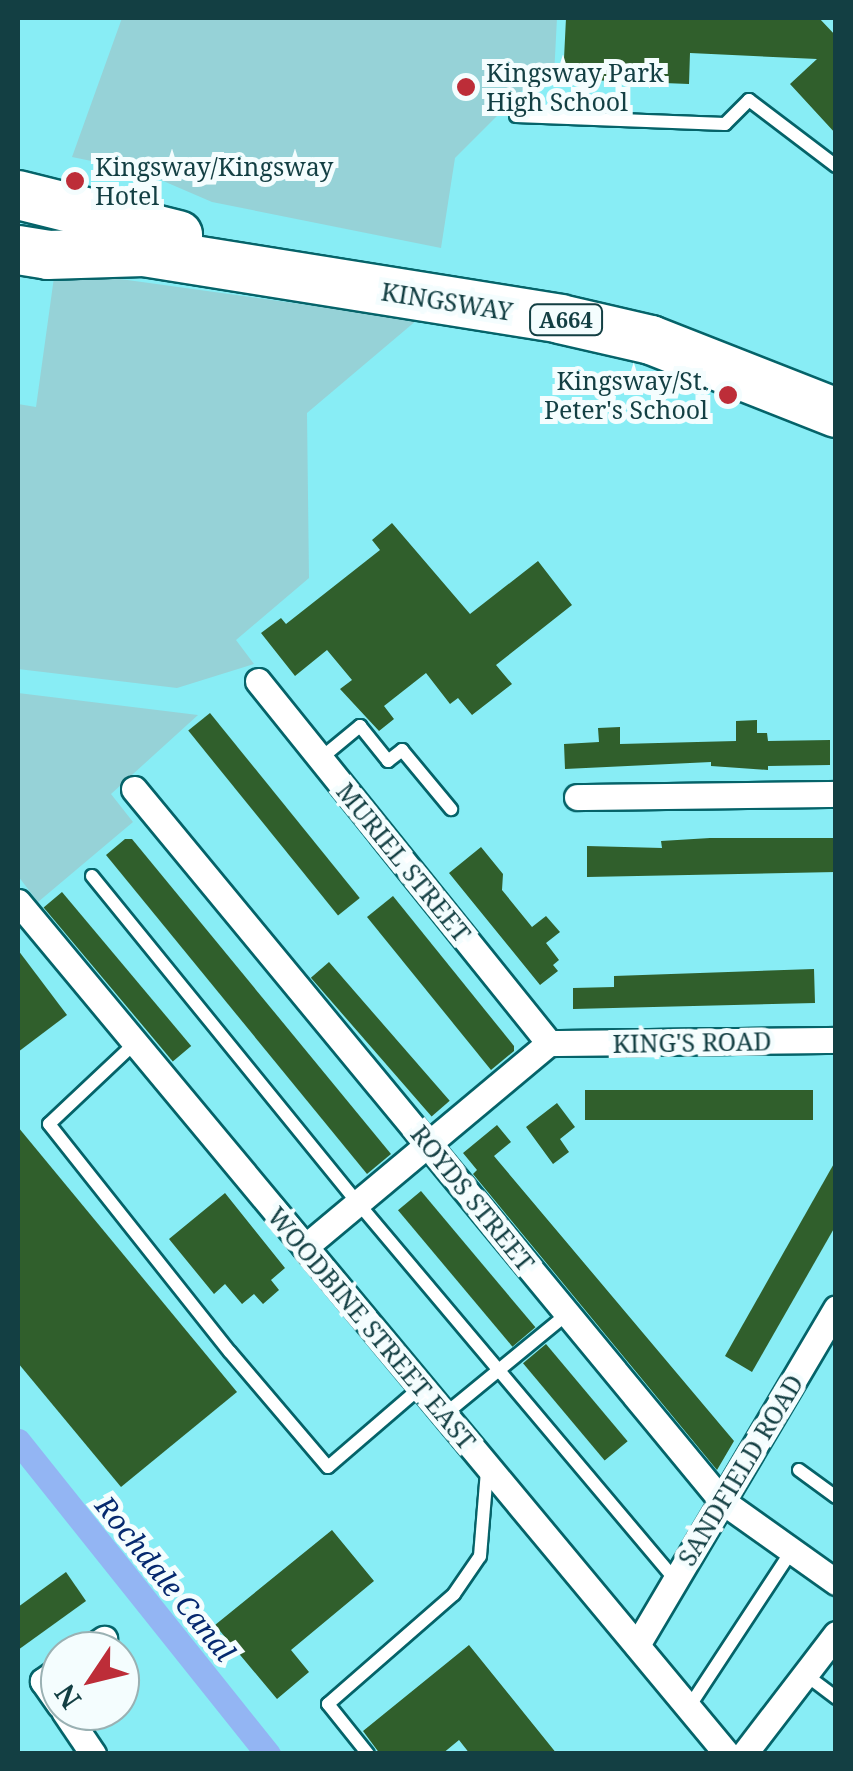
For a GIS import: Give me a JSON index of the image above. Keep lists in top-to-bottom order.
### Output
{
  "streets": {
    "highway": ["KINGSWAY", "A664"],
    "street": [
      "MURIEL STREET",
      "KING'S ROAD",
      "ROYDS STREET",
      "WOODBINE STREET EAST",
      "SANDFIELD ROAD"
    ]
  },
  "crossings": [
    ["KINGSWAY", "A664"],
    ["MURIEL STREET", "KING'S ROAD"],
    ["ROYDS STREET", "SANDFIELD ROAD"],
    ["WOODBINE STREET EAST", "SANDFIELD ROAD"]
  ],
  "water": ["Rochdale Canal"],
  "places": ["Kingsway Park High School", "Kingsway/Kingsway Hotel", "Kingsway/St. Peter's School"],
  "north": "bottom left"
}
